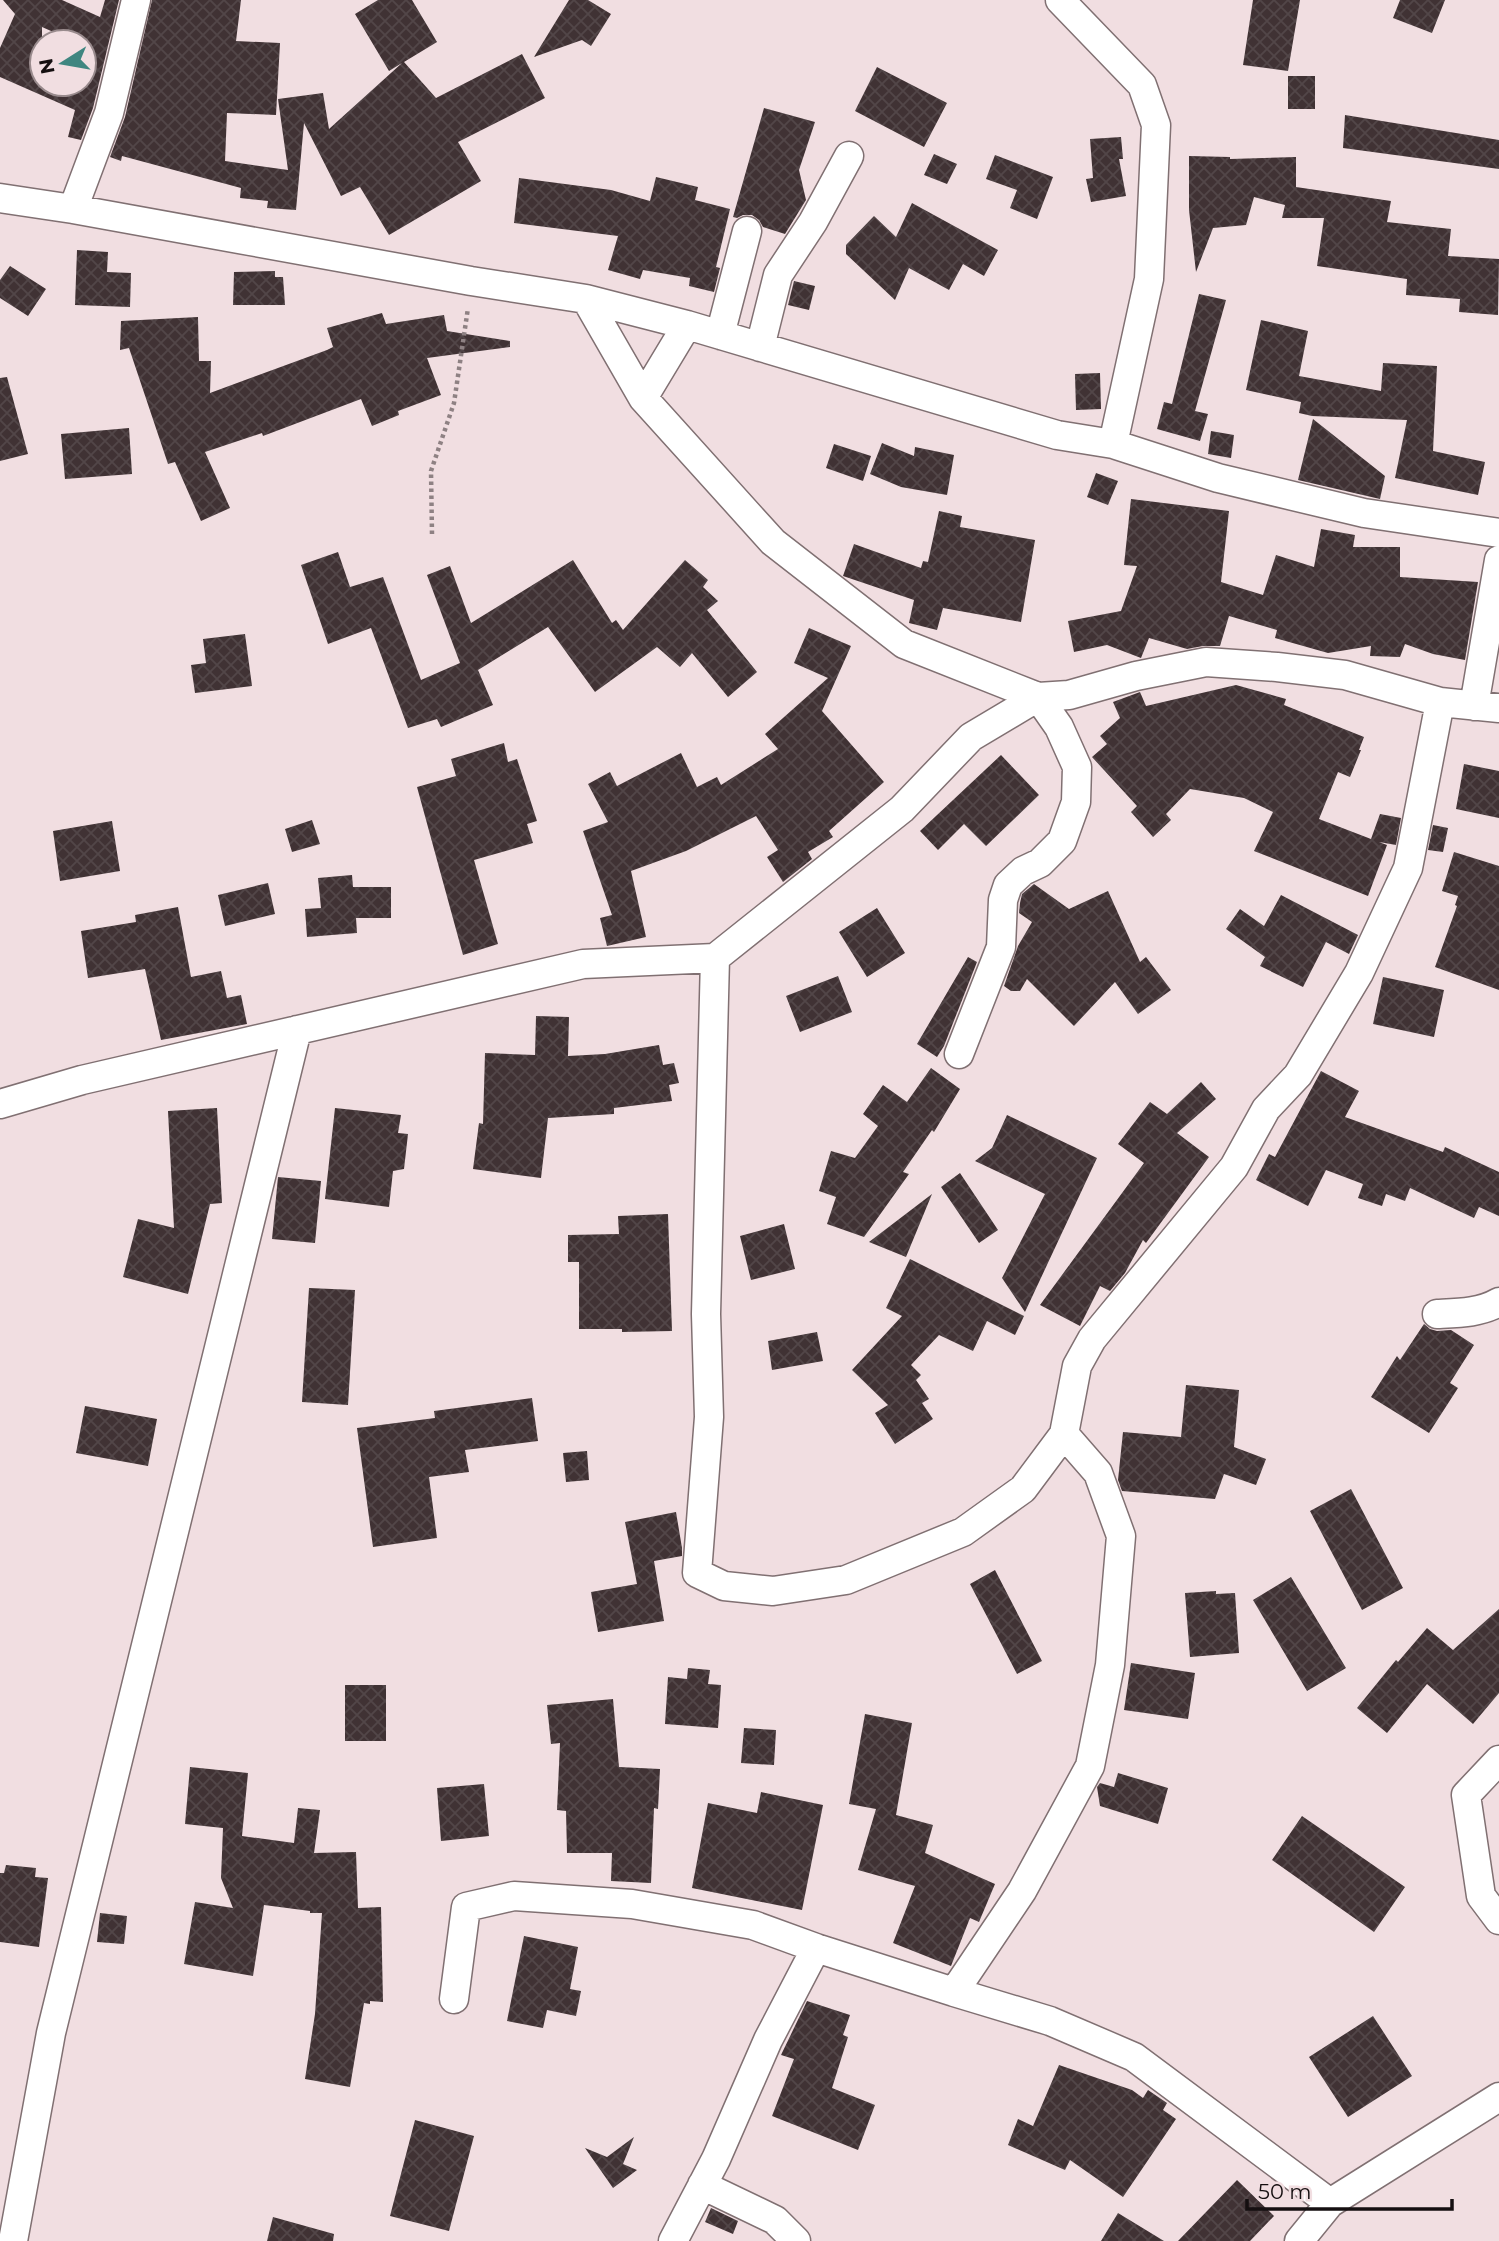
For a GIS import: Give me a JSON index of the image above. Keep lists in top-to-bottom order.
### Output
{
  "scale_bar": "50 m",
  "north": "left"
}
